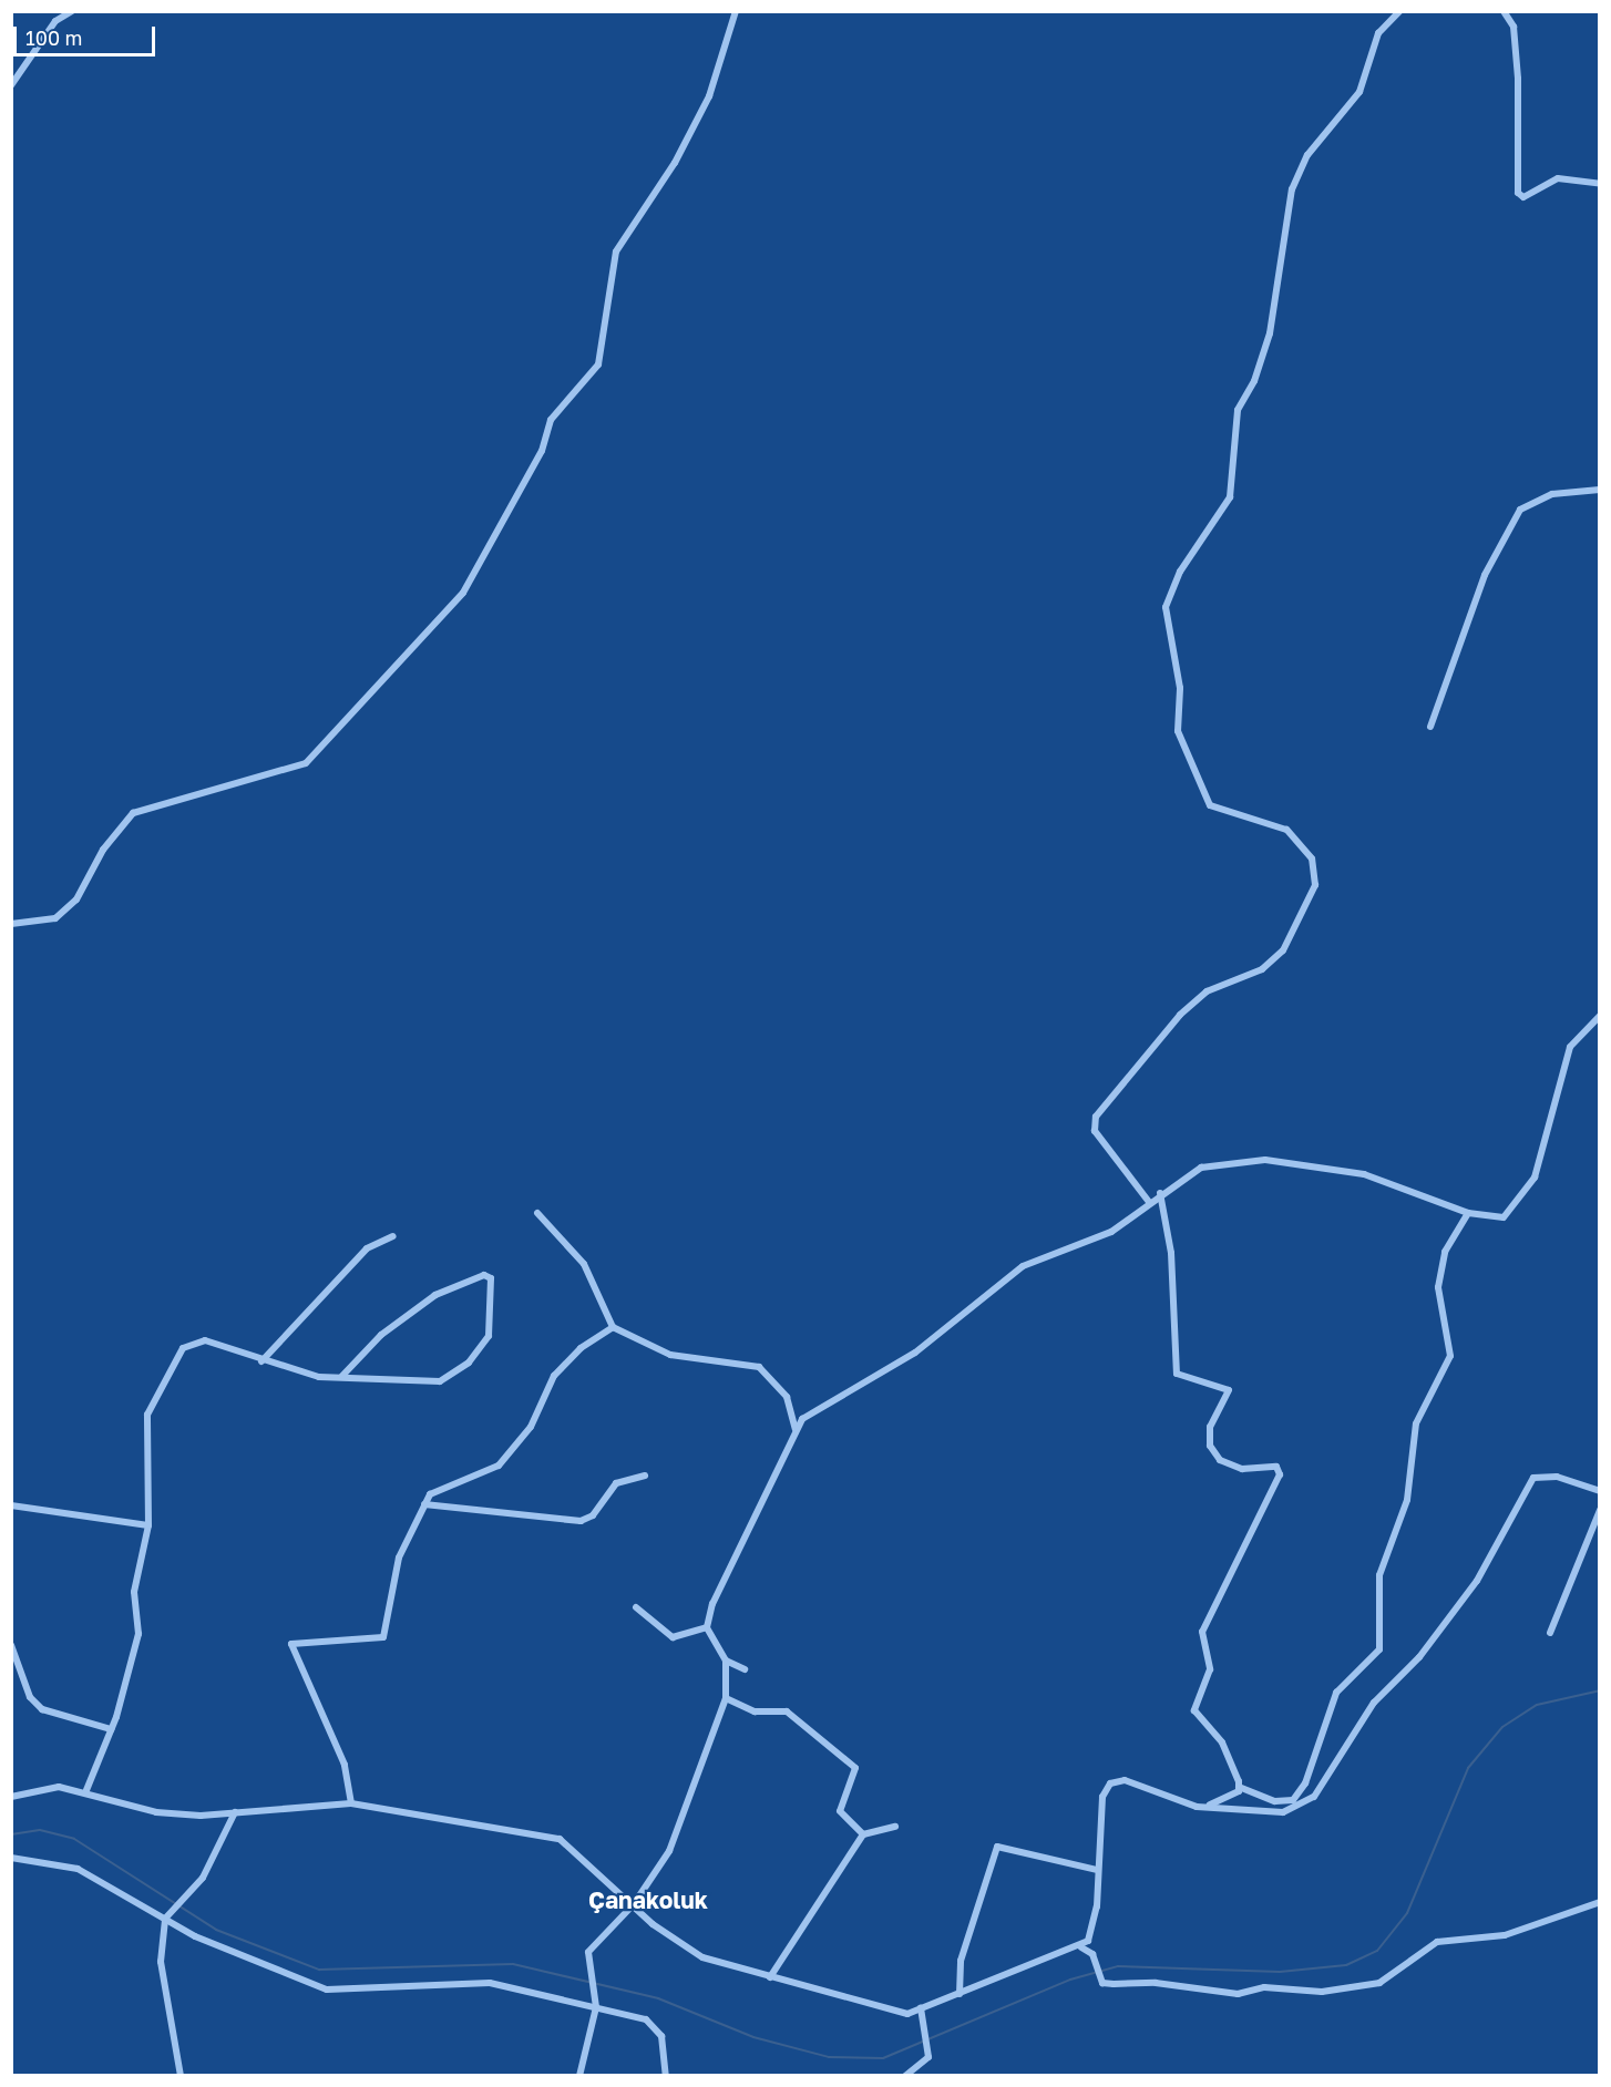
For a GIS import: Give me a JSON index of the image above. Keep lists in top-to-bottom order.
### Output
{
  "districts": ["Çanakoluk"],
  "scale_bar": "100 m"
}
